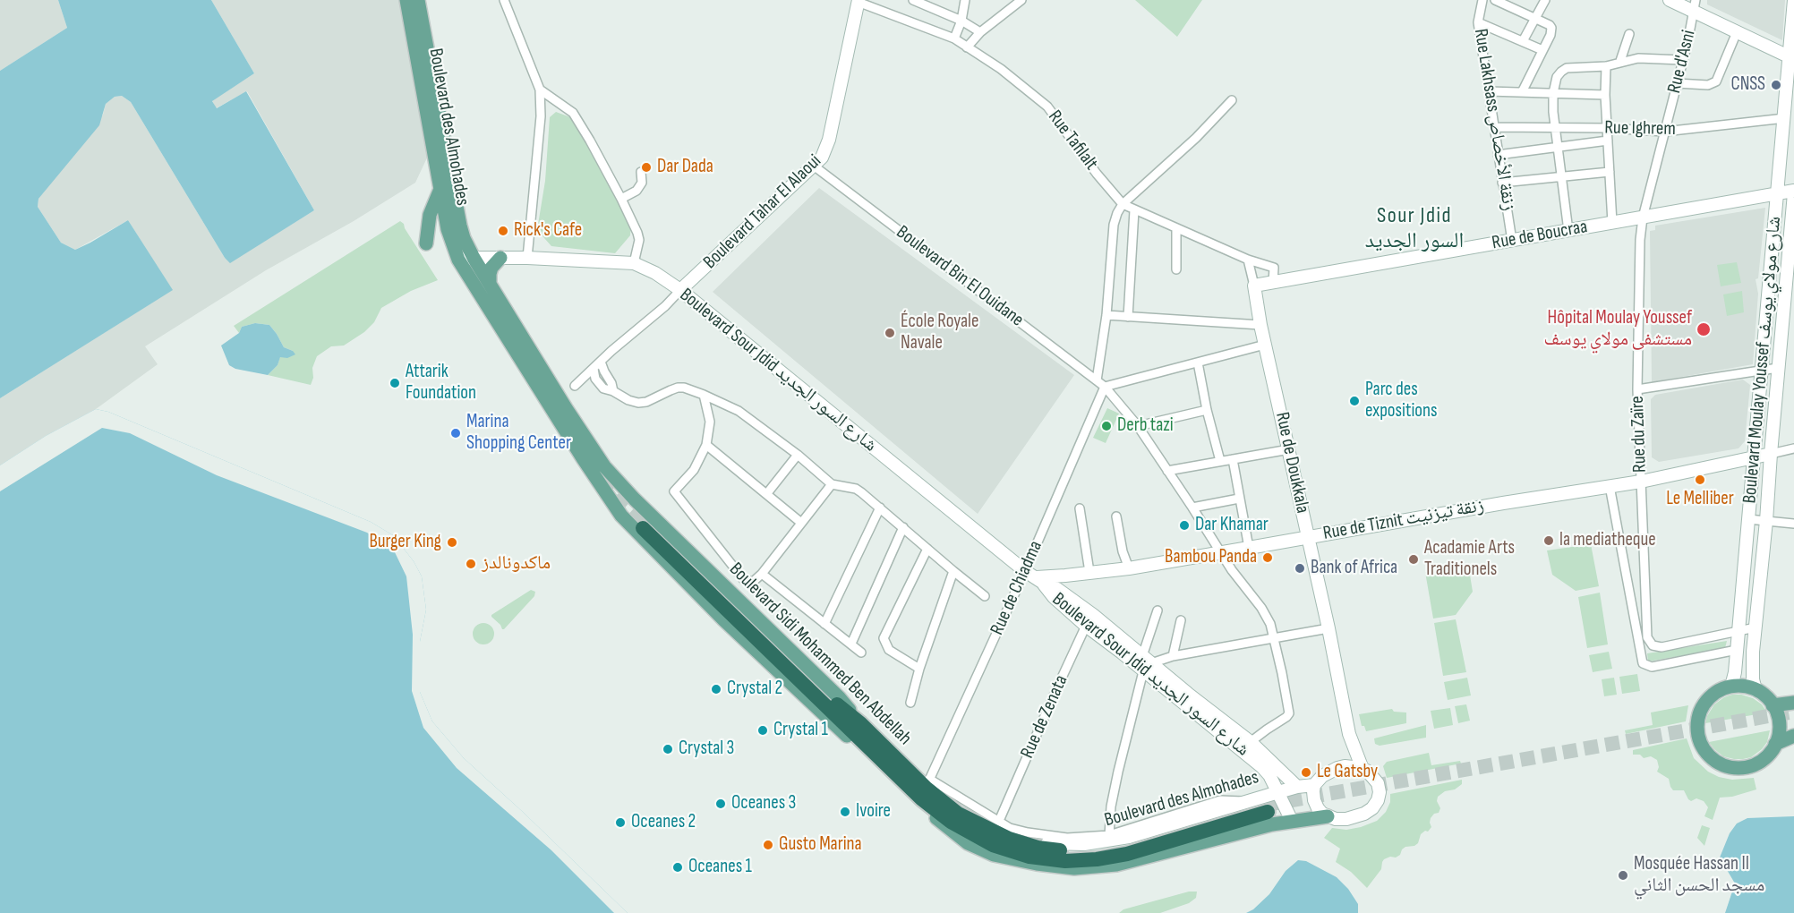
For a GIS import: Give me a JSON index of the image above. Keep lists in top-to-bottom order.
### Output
{
  "streets": {
    "highway": ["Boulevard Sidi Mohammed Ben Abdellah"],
    "main road": ["Boulevard des Almohades"],
    "street": [
      "Rue d'Asni",
      "Rue Lakhsass زنقة الأخصاص",
      "Rue Ighrem",
      "Rue Tafilalt",
      "Boulevard Tahar El Alaoui",
      "Rue de Boucraa",
      "Boulevard Bin El Ouidane",
      "Boulevard Moulay Youssef شارع مولاي يوسف",
      "Boulevard Sour Jdid شارع السور الجديد",
      "Rue du Zaïre",
      "Rue de Doukkala",
      "Rue de Tiznit زنقة تيزنيت",
      "Rue de Chiadma",
      "Rue de Zenata"
    ]
  },
  "crossings": [
    ["Rue d'Asni", "Rue Ighrem"],
    ["Rue d'Asni", "Rue de Boucraa"],
    ["Rue d'Asni", "Rue du Zaïre"],
    ["Rue Lakhsass زنقة الأخصاص", "Rue Ighrem"],
    ["Rue Lakhsass زنقة الأخصاص", "Rue de Boucraa"],
    ["Boulevard des Almohades", "Boulevard Sour Jdid شارع السور الجديد"],
    ["Boulevard des Almohades", "Rue de Doukkala"],
    ["Boulevard des Almohades", "Boulevard Sidi Mohammed Ben Abdellah"],
    ["Boulevard des Almohades", "Rue de Zenata"],
    ["Rue Ighrem", "Boulevard Moulay Youssef شارع مولاي يوسف"],
    ["Rue Tafilalt", "Boulevard Tahar El Alaoui"],
    ["Rue Tafilalt", "Rue de Boucraa"],
    ["Boulevard Tahar El Alaoui", "Boulevard Bin El Ouidane"],
    ["Boulevard Tahar El Alaoui", "Boulevard Sour Jdid شارع السور الجديد"],
    ["Rue de Boucraa", "Boulevard Moulay Youssef شارع مولاي يوسف"],
    ["Rue de Boucraa", "Rue du Zaïre"],
    ["Rue de Boucraa", "Rue de Doukkala"],
    ["Boulevard Bin El Ouidane", "Boulevard Sour Jdid شارع السور الجديد"],
    ["Boulevard Bin El Ouidane", "Rue de Tiznit زنقة تيزنيت"],
    ["Boulevard Bin El Ouidane", "Rue de Chiadma"],
    ["Boulevard Moulay Youssef شارع مولاي يوسف", "Rue du Zaïre"],
    ["Boulevard Moulay Youssef شارع مولاي يوسف", "Rue de Tiznit زنقة تيزنيت"],
    ["Boulevard Sour Jdid شارع السور الجديد", "Rue de Tiznit زنقة تيزنيت"],
    ["Boulevard Sour Jdid شارع السور الجديد", "Rue de Chiadma"],
    ["Boulevard Sour Jdid شارع السور الجديد", "Boulevard Sidi Mohammed Ben Abdellah"],
    ["Boulevard Sour Jdid شارع السور الجديد", "Rue de Zenata"],
    ["Rue du Zaïre", "Rue de Tiznit زنقة تيزنيت"],
    ["Rue de Doukkala", "Rue de Tiznit زنقة تيزنيت"],
    ["Rue de Tiznit زنقة تيزنيت", "Rue de Chiadma"],
    ["Rue de Chiadma", "Boulevard Sidi Mohammed Ben Abdellah"],
    ["Boulevard Sidi Mohammed Ben Abdellah", "Rue de Zenata"]
  ],
  "districts": ["Sour Jdid السور الجديد"],
  "places": [
    "CNSS",
    "Dar Dada",
    "Rick's Cafe",
    "Hôpital Moulay Youssef مستشفى مولاي يوسف",
    "École Royale Navale",
    "Attarik Foundation",
    "Parc des expositions",
    "Derb tazi",
    "Marina Shopping Center",
    "Le Melliber",
    "Dar Khamar",
    "la mediatheque",
    "Burger King",
    "Bambou Panda",
    "Acadamie Arts Traditionels",
    "ماكدونالدز",
    "Bank of Africa",
    "Crystal 2",
    "Crystal 1",
    "Crystal 3",
    "Le Gatsby",
    "Oceanes 3",
    "Ivoire",
    "Oceanes 2",
    "Gusto Marina",
    "Oceanes 1",
    "Mosquée Hassan II مسجد الحسن الثاني"
  ]
}
